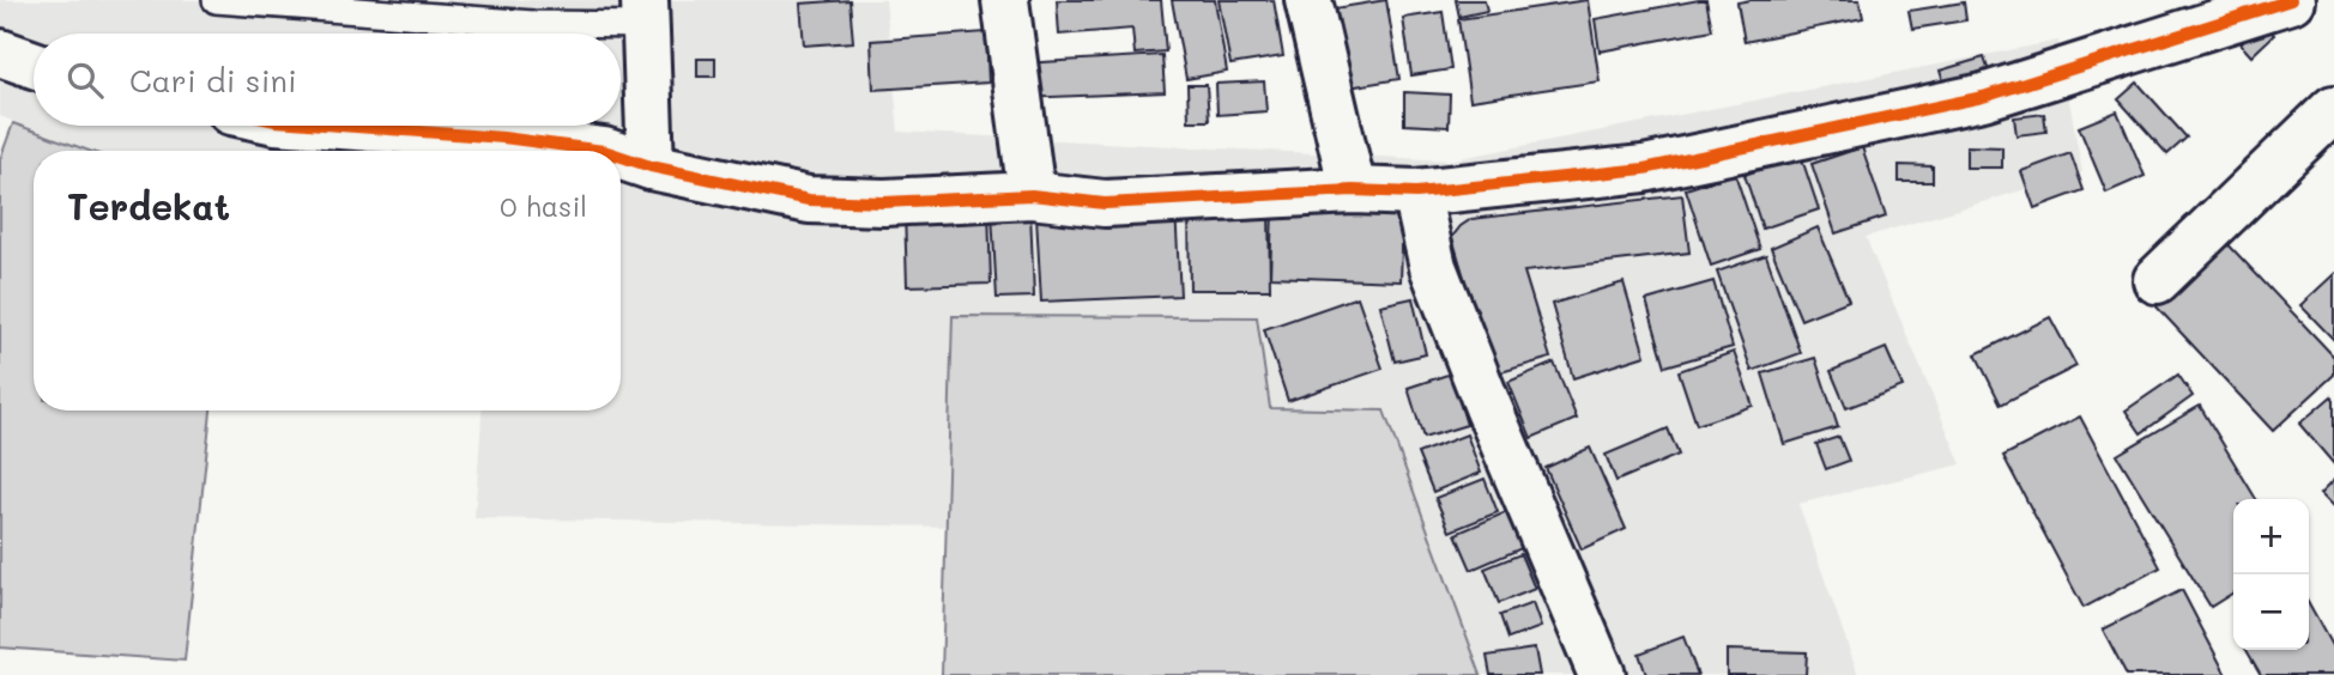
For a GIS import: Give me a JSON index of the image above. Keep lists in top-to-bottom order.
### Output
{
  "page": {
    "search": "Cari di sini",
    "heading": ["Terdekat", "0 hasil"],
    "map_buttons": ["+", "−"]
  }
}
